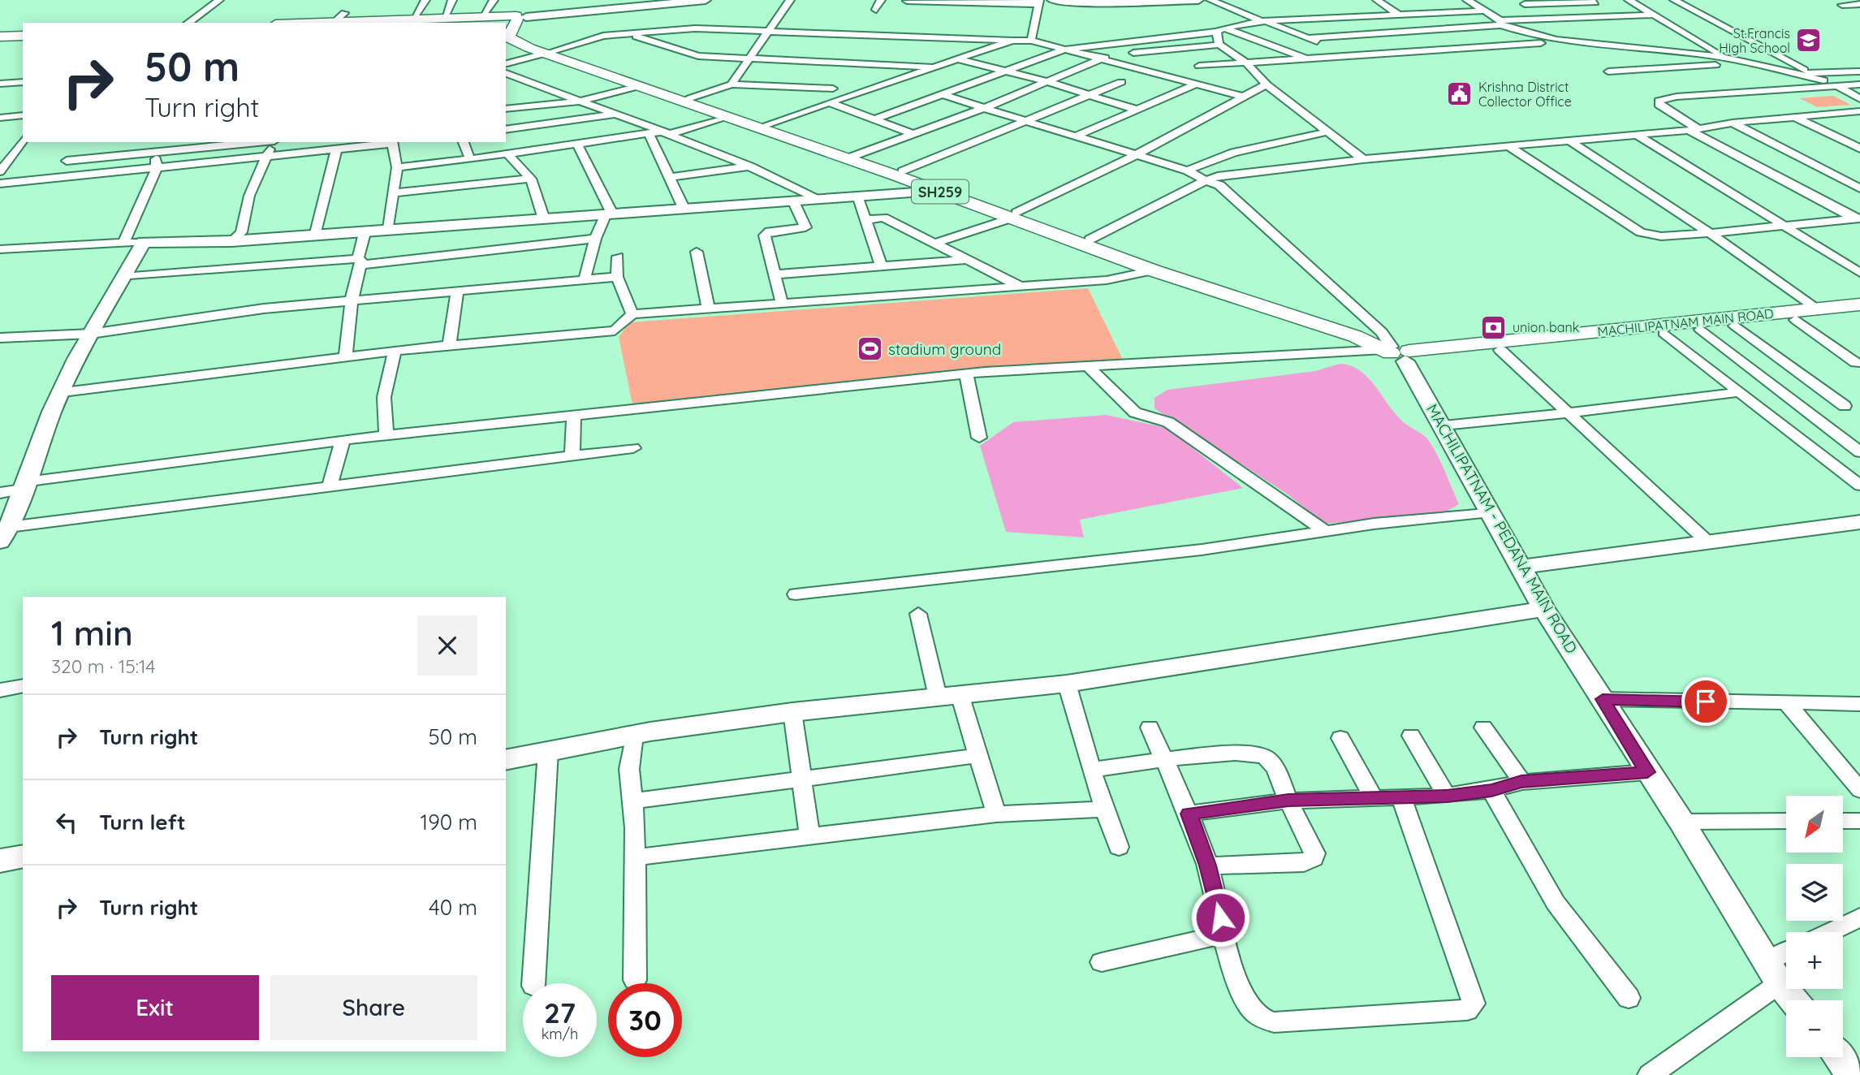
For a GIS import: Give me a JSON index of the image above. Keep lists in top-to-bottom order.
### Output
{
  "streets": {
    "main road": ["SH259", "MACHILIPATNAM MAIN ROAD"],
    "street": ["MACHILIPATNAM - PEDANA MAIN ROAD"]
  },
  "crossings": [
    ["SH259", "MACHILIPATNAM MAIN ROAD"],
    ["SH259", "MACHILIPATNAM - PEDANA MAIN ROAD"],
    ["MACHILIPATNAM MAIN ROAD", "MACHILIPATNAM - PEDANA MAIN ROAD"]
  ],
  "places": {
    "school or university": ["St.Francis High School"],
    "public building": ["Krishna District Collector Office"],
    "bank": ["union bank"],
    "sports": ["stadium ground"]
  },
  "north": "bottom left",
  "page": {
    "turn": ["50 m", "Turn right"],
    "heading": ["1 min", "320 m · 15:14"],
    "list": [
      {
        "name": "Turn right",
        "value": "50 m"
      },
      {
        "name": "Turn left",
        "value": "190 m"
      },
      {
        "name": "Turn right",
        "value": "40 m"
      }
    ],
    "map_buttons": ["+", "−"],
    "buttons": ["Exit", "Share"],
    "speed": "27 km/h",
    "limit": "30"
  }
}
